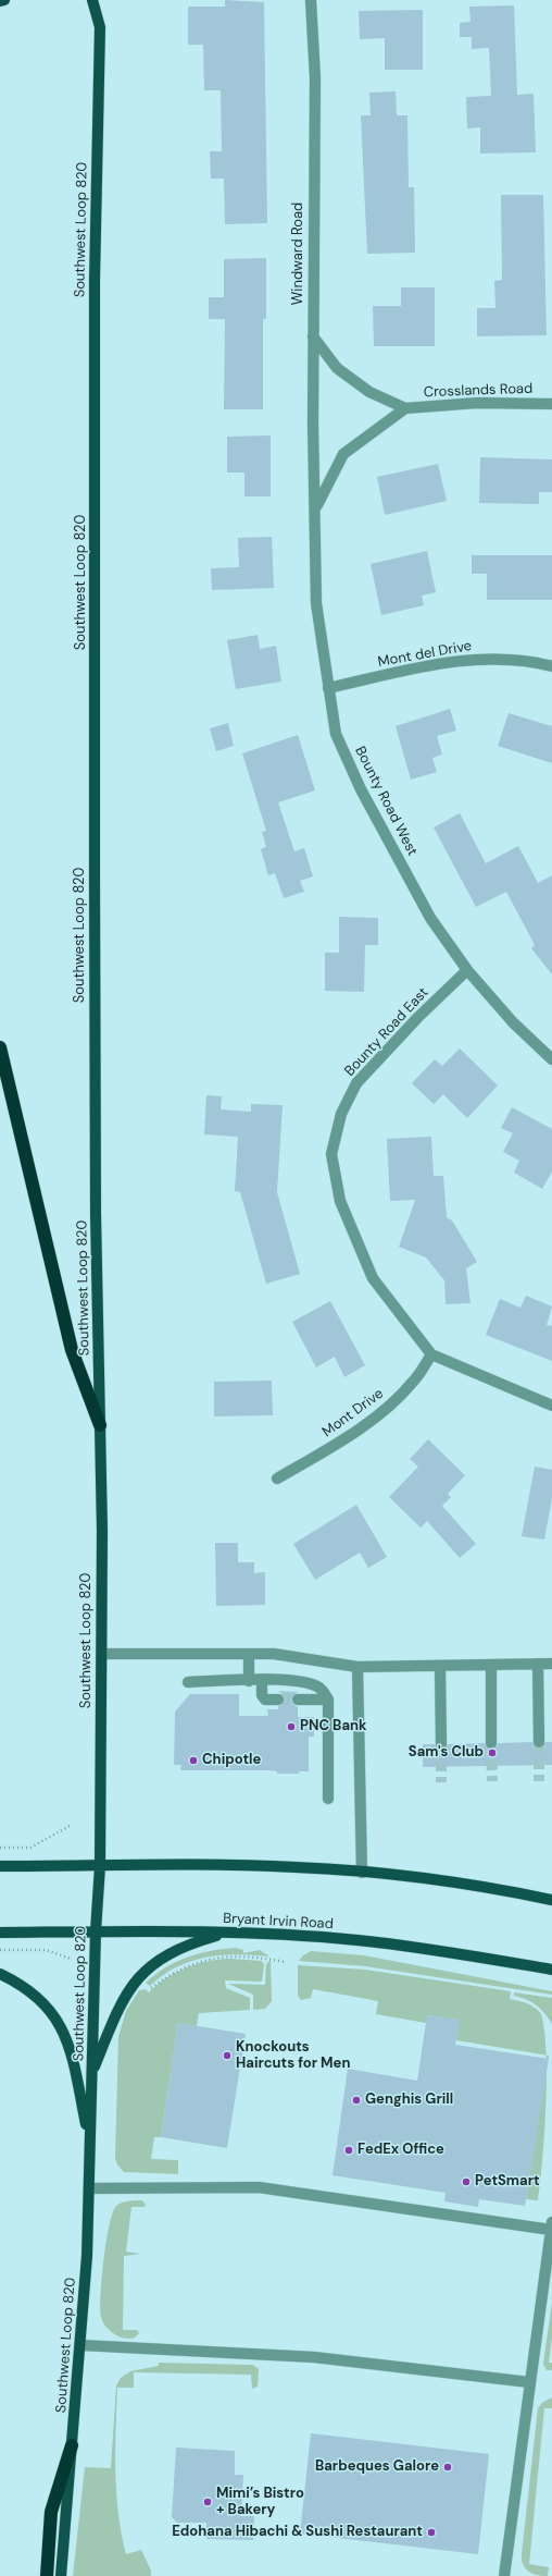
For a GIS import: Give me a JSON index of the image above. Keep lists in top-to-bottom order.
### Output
{
  "streets": {
    "main road": ["Southwest Loop 820", "Bryant Irvin Road"],
    "street": [
      "Windward Road",
      "Crosslands Road",
      "Mont del Drive",
      "Bounty Road West",
      "Bounty Road East",
      "Mont Drive"
    ]
  },
  "crossings": [
    ["Southwest Loop 820", "Bryant Irvin Road"],
    ["Windward Road", "Crosslands Road"],
    ["Windward Road", "Bounty Road West"],
    ["Crosslands Road", "Bounty Road West"],
    ["Mont del Drive", "Bounty Road West"],
    ["Bounty Road West", "Bounty Road East"],
    ["Bounty Road East", "Mont Drive"]
  ],
  "places": [
    "PNC Bank",
    "Sam's Club",
    "Chipotle",
    "Knockouts Haircuts for Men",
    "Genghis Grill",
    "FedEx Office",
    "PetSmart",
    "Barbeques Galore",
    "Mimi’s Bistro + Bakery",
    "Edohana Hibachi & Sushi Restaurant"
  ]
}
